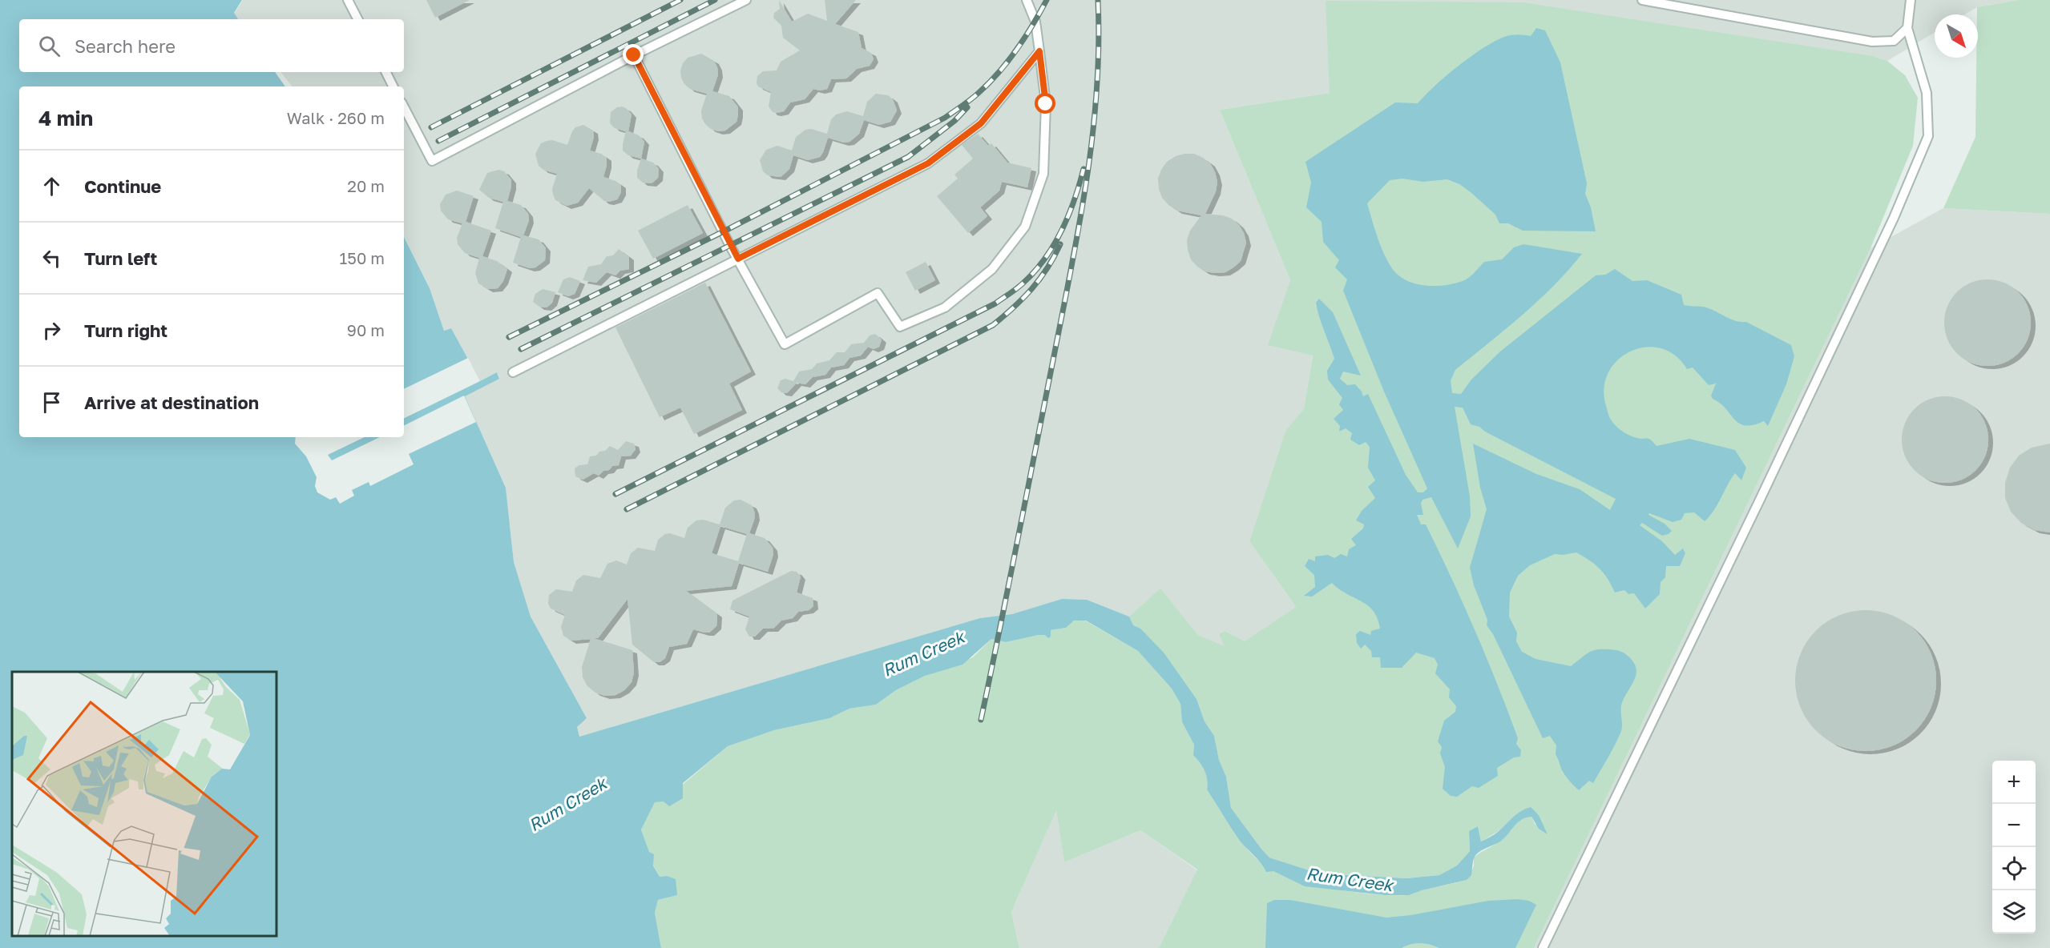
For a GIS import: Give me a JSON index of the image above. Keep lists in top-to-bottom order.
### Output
{
  "water": ["Rum Creek"],
  "north": "bottom right",
  "page": {
    "search": "Search here",
    "heading": ["4 min", "Walk · 260 m"],
    "list": [
      ["Continue", "20 m"],
      ["Turn left", "150 m"],
      ["Turn right", "90 m"],
      "Arrive at destination"
    ],
    "map_buttons": ["+", "−"]
  }
}
